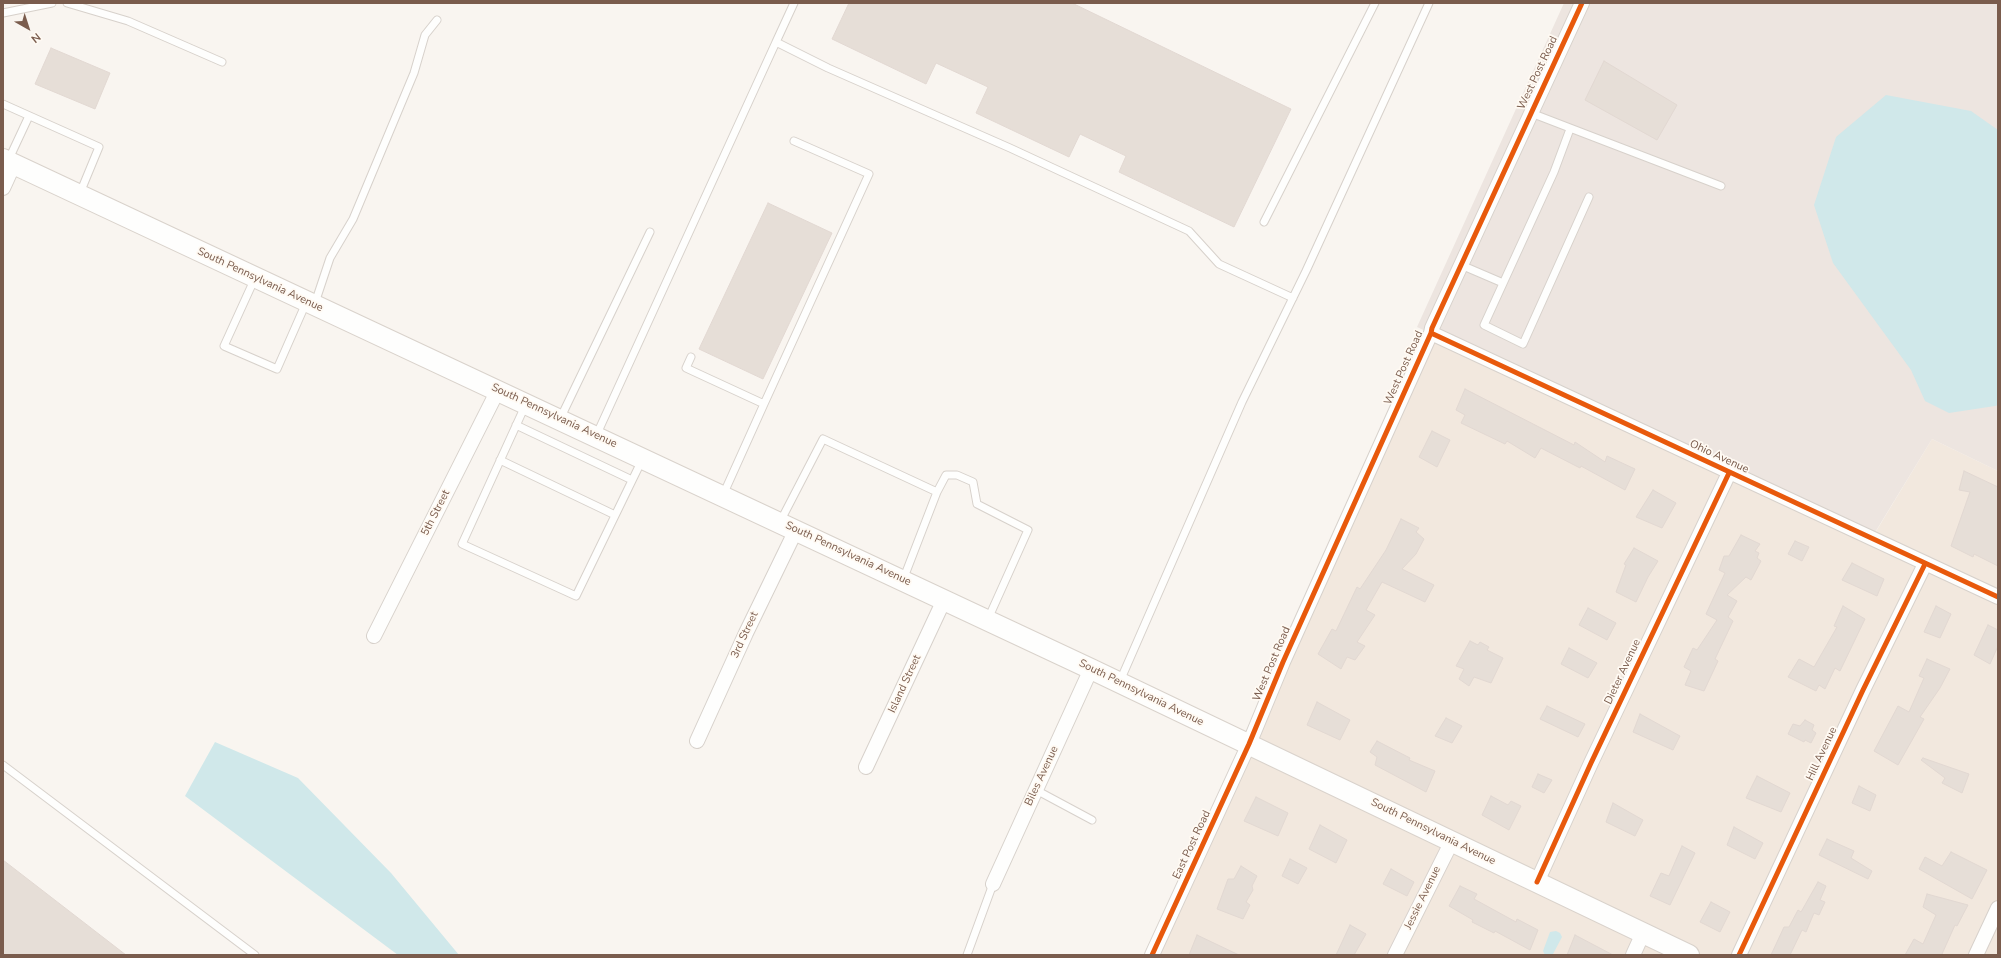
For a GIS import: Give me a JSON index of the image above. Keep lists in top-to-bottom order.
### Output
{
  "streets": {
    "main road": ["South Pennsylvania Avenue"],
    "street": [
      "West Post Road",
      "Ohio Avenue",
      "5th Street",
      "3rd Street",
      "Dieter Avenue",
      "Island Street",
      "Hill Avenue",
      "Biles Avenue",
      "East Post Road",
      "Jessie Avenue"
    ]
  },
  "crossings": [
    ["West Post Road", "South Pennsylvania Avenue"],
    ["West Post Road", "Ohio Avenue"],
    ["West Post Road", "East Post Road"],
    ["South Pennsylvania Avenue", "5th Street"],
    ["South Pennsylvania Avenue", "3rd Street"],
    ["South Pennsylvania Avenue", "Dieter Avenue"],
    ["South Pennsylvania Avenue", "Island Street"],
    ["South Pennsylvania Avenue", "Biles Avenue"],
    ["South Pennsylvania Avenue", "East Post Road"],
    ["South Pennsylvania Avenue", "Jessie Avenue"],
    ["Ohio Avenue", "Dieter Avenue"],
    ["Ohio Avenue", "Hill Avenue"]
  ],
  "north": "bottom right"
}
